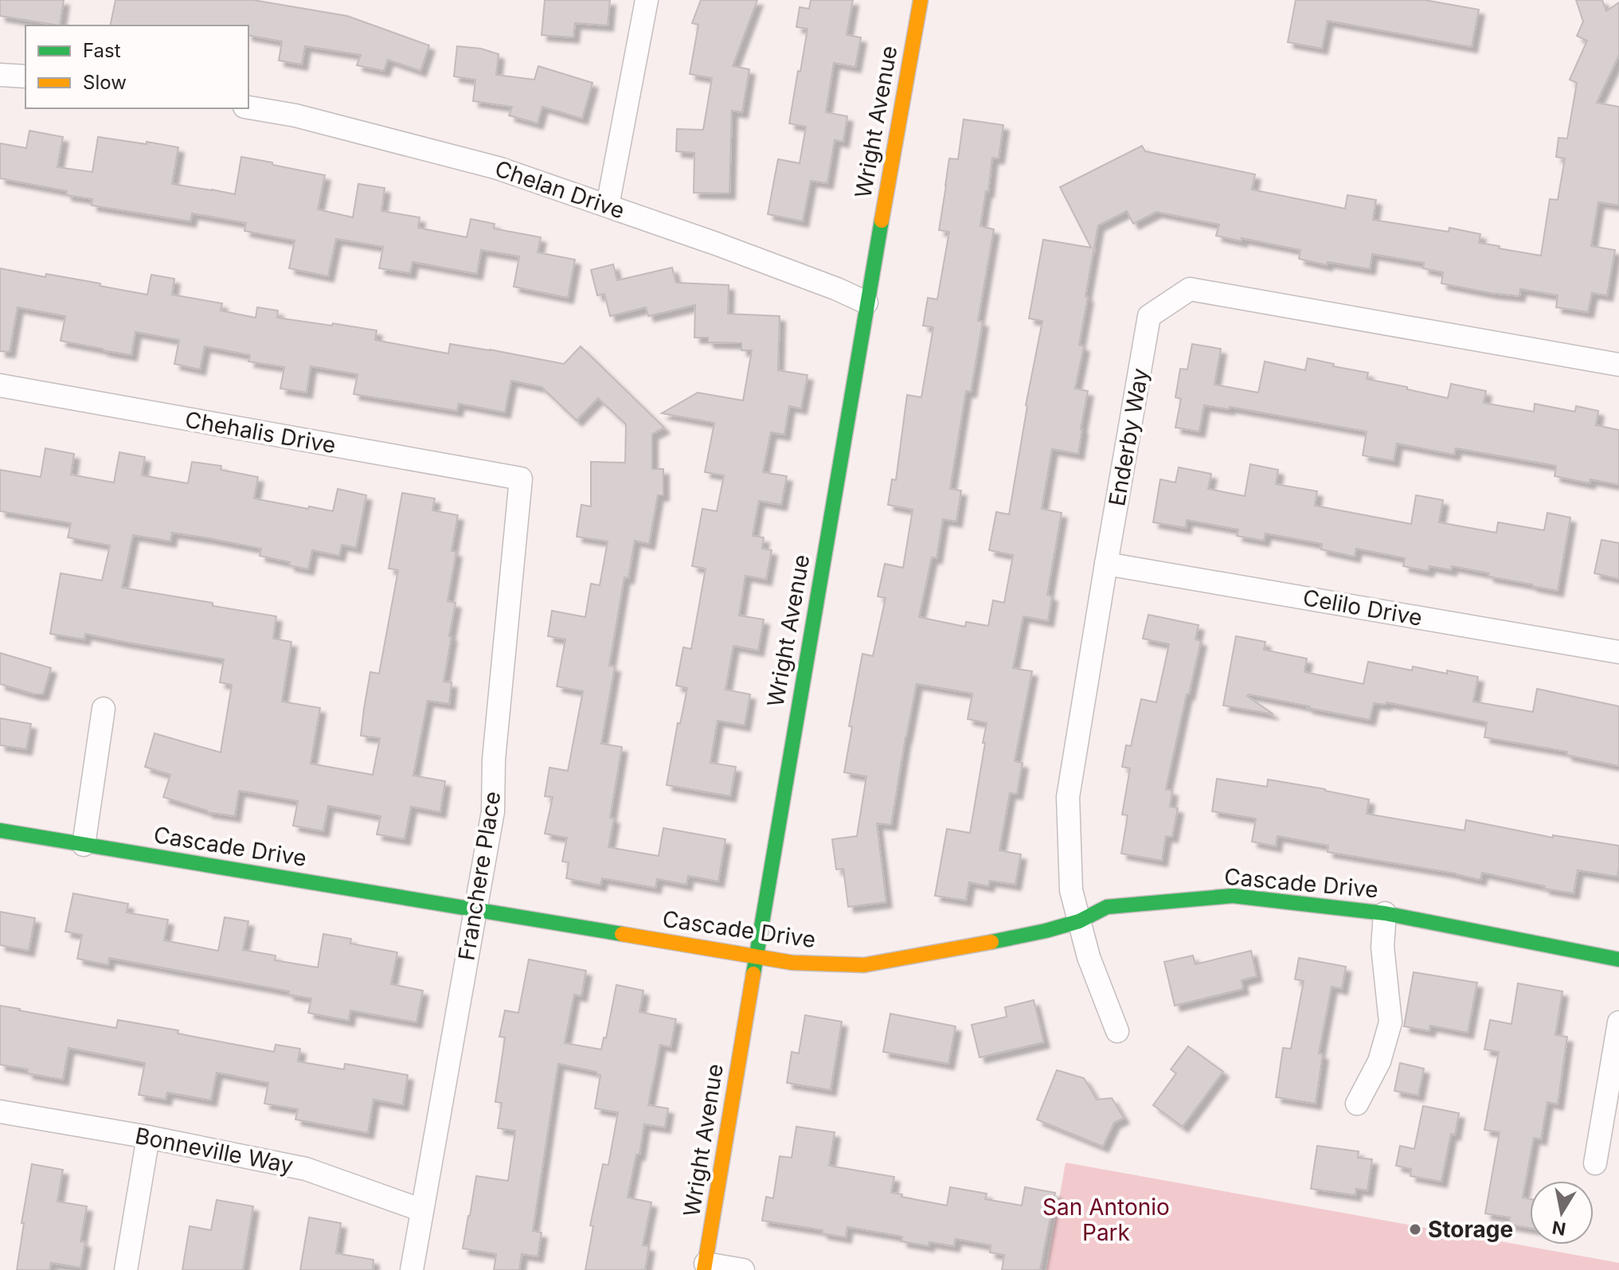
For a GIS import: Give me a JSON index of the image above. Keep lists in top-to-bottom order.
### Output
{
  "streets": {
    "street": [
      "Wright Avenue",
      "Chelan Drive",
      "Chehalis Drive",
      "Enderby Way",
      "Celilo Drive",
      "Cascade Drive",
      "Franchere Place",
      "Bonneville Way"
    ]
  },
  "crossings": [
    ["Wright Avenue", "Chelan Drive"],
    ["Wright Avenue", "Cascade Drive"],
    ["Chehalis Drive", "Franchere Place"],
    ["Enderby Way", "Celilo Drive"],
    ["Enderby Way", "Cascade Drive"],
    ["Cascade Drive", "Franchere Place"],
    ["Franchere Place", "Bonneville Way"]
  ],
  "parks": ["San Antonio Park"],
  "places": ["Storage"],
  "legend": ["Fast", "Slow"],
  "north": "bottom"
}
